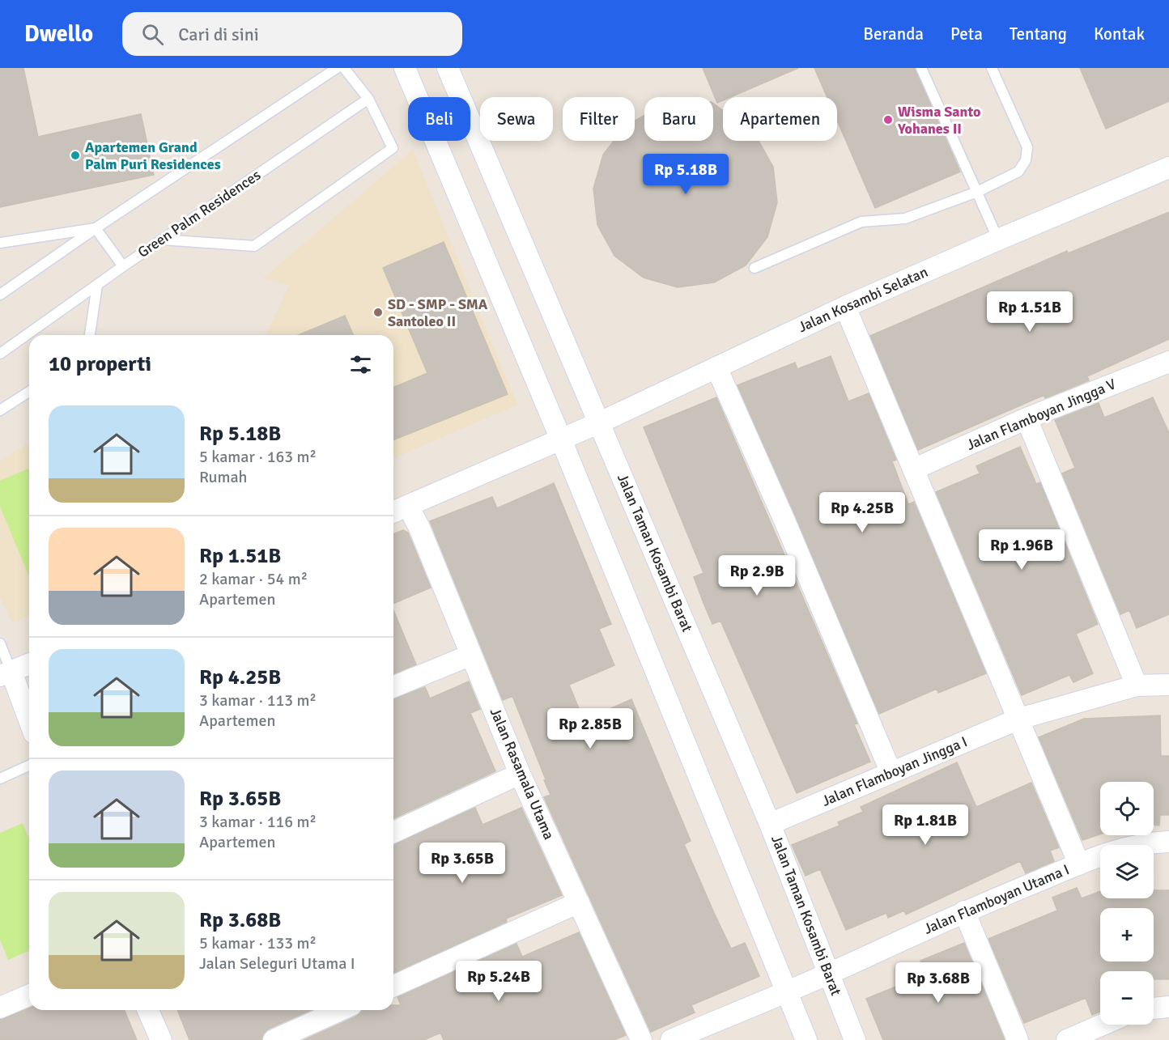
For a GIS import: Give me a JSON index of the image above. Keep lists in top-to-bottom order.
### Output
{
  "streets": {
    "street": [
      "Jalan Kosambi Selatan",
      "Jalan Flamboyan Jingga V",
      "Jalan Taman Kosambi Barat",
      "Jalan Flamboyan Jingga I",
      "Jalan Rasamala Utama",
      "Jalan Flamboyan Utama I"
    ],
    "lane": ["Green Palm Residences"]
  },
  "crossings": [
    ["Jalan Kosambi Selatan", "Jalan Taman Kosambi Barat"],
    ["Jalan Kosambi Selatan", "Jalan Rasamala Utama"],
    ["Jalan Taman Kosambi Barat", "Jalan Flamboyan Jingga I"],
    ["Jalan Taman Kosambi Barat", "Jalan Flamboyan Utama I"]
  ],
  "places": ["Wisma Santo Yohanes II", "Apartemen Grand Palm Puri Residences", "SD - SMP - SMA Santoleo II"],
  "page": {
    "header": "Dwello",
    "search": "Cari di sini",
    "nav": [
      "Beranda",
      "Peta",
      "Tentang",
      "Kontak"
    ],
    "chip": [
      "Beli",
      "Sewa",
      "Filter",
      "Baru",
      "Apartemen"
    ],
    "price": [
      "Rp 5.18B",
      "Rp 1.51B",
      "Rp 4.25B",
      "Rp 1.96B",
      "Rp 2.9B",
      "Rp 2.85B",
      "Rp 1.81B",
      "Rp 3.65B",
      "Rp 5.24B",
      "Rp 3.68B"
    ],
    "heading": "10 properti",
    "list": [
      {
        "name": "Rp 5.18B",
        "note": "5 kamar · 163 m² · Rumah"
      },
      {
        "name": "Rp 1.51B",
        "note": "2 kamar · 54 m² · Apartemen"
      },
      {
        "name": "Rp 4.25B",
        "note": "3 kamar · 113 m² · Apartemen"
      },
      {
        "name": "Rp 3.65B",
        "note": "3 kamar · 116 m² · Apartemen"
      },
      {
        "name": "Rp 3.68B",
        "note": "5 kamar · 133 m² · Jalan Seleguri Utama I"
      }
    ],
    "map_buttons": ["+", "−"]
  }
}
